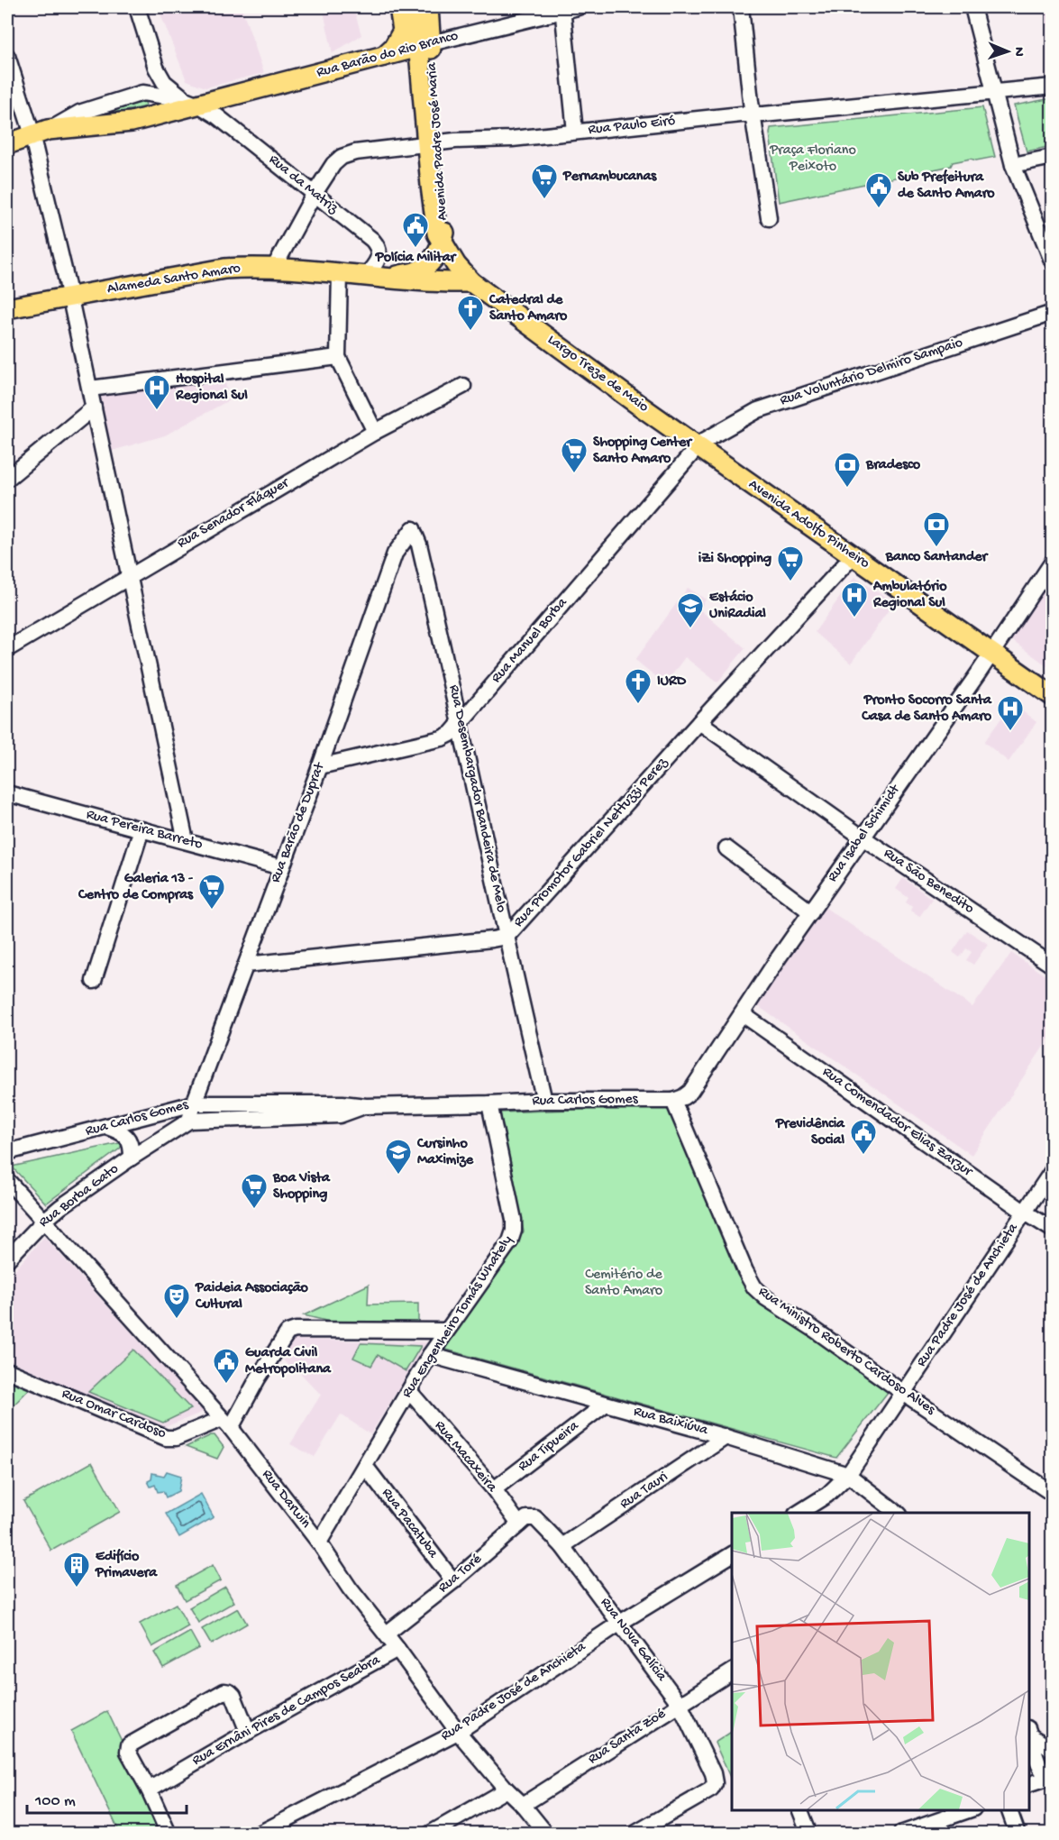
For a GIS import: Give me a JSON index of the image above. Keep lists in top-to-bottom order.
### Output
{
  "streets": {
    "main road": [
      "Rua Barão do Rio Branco",
      "Avenida Padre José Maria",
      "Alameda Santo Amaro",
      "Largo Treze de Maio",
      "Avenida Adolfo Pinheiro"
    ],
    "street": [
      "Rua Paulo Eiró",
      "Rua da Matriz",
      "Rua Voluntário Delmiro Sampaio",
      "Rua Senador Fláquer",
      "Rua Manuel Borba",
      "Rua Desembargador Bandeira de Melo",
      "Rua Barão de Duprat",
      "Rua Pereira Barreto",
      "Rua Isabel Schimidt",
      "Rua Promotor Gabriel Nettuzzi Perez",
      "Rua São Benedito",
      "Rua Carlos Gomes",
      "Rua Comendador Elias Zarzur",
      "Rua Borba Gato",
      "Rua Padre José de Anchieta",
      "Rua Engenheiro Tomás Whately",
      "Rua Ministro Roberto Cardoso Alves",
      "Rua Omar Cardoso",
      "Rua Baixiúva",
      "Rua Tipueira",
      "Rua Macaxeira",
      "Rua Tauri",
      "Rua Darwin",
      "Rua Pacatuba",
      "Rua Toré",
      "Rua Nova Galícia",
      "Rua Ernâni Pires de Campos Seabra",
      "Rua Santa Zoé"
    ]
  },
  "crossings": [
    ["Rua Barão do Rio Branco", "Avenida Padre José Maria"],
    ["Rua Barão do Rio Branco", "Rua da Matriz"],
    ["Rua Paulo Eiró", "Avenida Padre José Maria"],
    ["Rua Paulo Eiró", "Rua da Matriz"],
    ["Rua Paulo Eiró", "Alameda Santo Amaro"],
    ["Rua da Matriz", "Alameda Santo Amaro"],
    ["Alameda Santo Amaro", "Largo Treze de Maio"],
    ["Rua Voluntário Delmiro Sampaio", "Largo Treze de Maio"],
    ["Rua Voluntário Delmiro Sampaio", "Avenida Adolfo Pinheiro"],
    ["Rua Voluntário Delmiro Sampaio", "Rua Manuel Borba"],
    ["Largo Treze de Maio", "Avenida Adolfo Pinheiro"],
    ["Largo Treze de Maio", "Rua Manuel Borba"],
    ["Avenida Adolfo Pinheiro", "Rua Manuel Borba"],
    ["Avenida Adolfo Pinheiro", "Rua Isabel Schimidt"],
    ["Avenida Adolfo Pinheiro", "Rua Promotor Gabriel Nettuzzi Perez"],
    ["Rua Manuel Borba", "Rua Desembargador Bandeira de Melo"],
    ["Rua Manuel Borba", "Rua Barão de Duprat"],
    ["Rua Desembargador Bandeira de Melo", "Rua Barão de Duprat"],
    ["Rua Desembargador Bandeira de Melo", "Rua Promotor Gabriel Nettuzzi Perez"],
    ["Rua Desembargador Bandeira de Melo", "Rua Carlos Gomes"],
    ["Rua Barão de Duprat", "Rua Pereira Barreto"],
    ["Rua Barão de Duprat", "Rua Promotor Gabriel Nettuzzi Perez"],
    ["Rua Barão de Duprat", "Rua Carlos Gomes"],
    ["Rua Isabel Schimidt", "Rua São Benedito"],
    ["Rua Isabel Schimidt", "Rua Carlos Gomes"],
    ["Rua Isabel Schimidt", "Rua Comendador Elias Zarzur"],
    ["Rua Isabel Schimidt", "Rua Ministro Roberto Cardoso Alves"],
    ["Rua Promotor Gabriel Nettuzzi Perez", "Rua São Benedito"],
    ["Rua Carlos Gomes", "Rua Borba Gato"],
    ["Rua Carlos Gomes", "Rua Engenheiro Tomás Whately"],
    ["Rua Carlos Gomes", "Rua Ministro Roberto Cardoso Alves"],
    ["Rua Comendador Elias Zarzur", "Rua Padre José de Anchieta"],
    ["Rua Borba Gato", "Rua Darwin"],
    ["Rua Padre José de Anchieta", "Rua Ministro Roberto Cardoso Alves"],
    ["Rua Padre José de Anchieta", "Rua Baixiúva"],
    ["Rua Padre José de Anchieta", "Rua Darwin"],
    ["Rua Padre José de Anchieta", "Rua Nova Galícia"],
    ["Rua Engenheiro Tomás Whately", "Rua Baixiúva"],
    ["Rua Engenheiro Tomás Whately", "Rua Macaxeira"],
    ["Rua Engenheiro Tomás Whately", "Rua Darwin"],
    ["Rua Engenheiro Tomás Whately", "Rua Pacatuba"],
    ["Rua Omar Cardoso", "Rua Darwin"],
    ["Rua Baixiúva", "Rua Tipueira"],
    ["Rua Baixiúva", "Rua Tauri"],
    ["Rua Tipueira", "Rua Macaxeira"],
    ["Rua Macaxeira", "Rua Toré"],
    ["Rua Tauri", "Rua Nova Galícia"],
    ["Rua Darwin", "Rua Toré"],
    ["Rua Darwin", "Rua Ernâni Pires de Campos Seabra"],
    ["Rua Darwin", "Rua Santa Zoé"],
    ["Rua Pacatuba", "Rua Toré"],
    ["Rua Toré", "Rua Nova Galícia"],
    ["Rua Nova Galícia", "Rua Santa Zoé"]
  ],
  "parks": ["Praça Floriano Peixoto", "Cemitério de Santo Amaro"],
  "places": {
    "supermarket": [
      "Pernambucanas",
      "Shopping Center Santo Amaro",
      "iZi Shopping",
      "Galeria 13 - Centro de Compras",
      "Boa Vista Shopping"
    ],
    "public building": [
      "Sub Prefeitura de Santo Amaro",
      "Polícia Militar",
      "Previdência Social",
      "Guarda Civil Metropolitana"
    ],
    "church": ["Catedral de Santo Amaro", "IURD"],
    "hospital": ["Hospital Regional Sul", "Ambulatório Regional Sul", "Pronto Socorro Santa Casa de Santo Amaro"],
    "bank": ["Bradesco", "Banco Santander"],
    "school or university": ["Estácio UniRadial", "Cursinho Maximize"],
    "theatre": ["Paideia Associação Cultural"],
    "building": ["Edifício Primavera"]
  },
  "scale_bar": "100 m",
  "north": "right"
}
